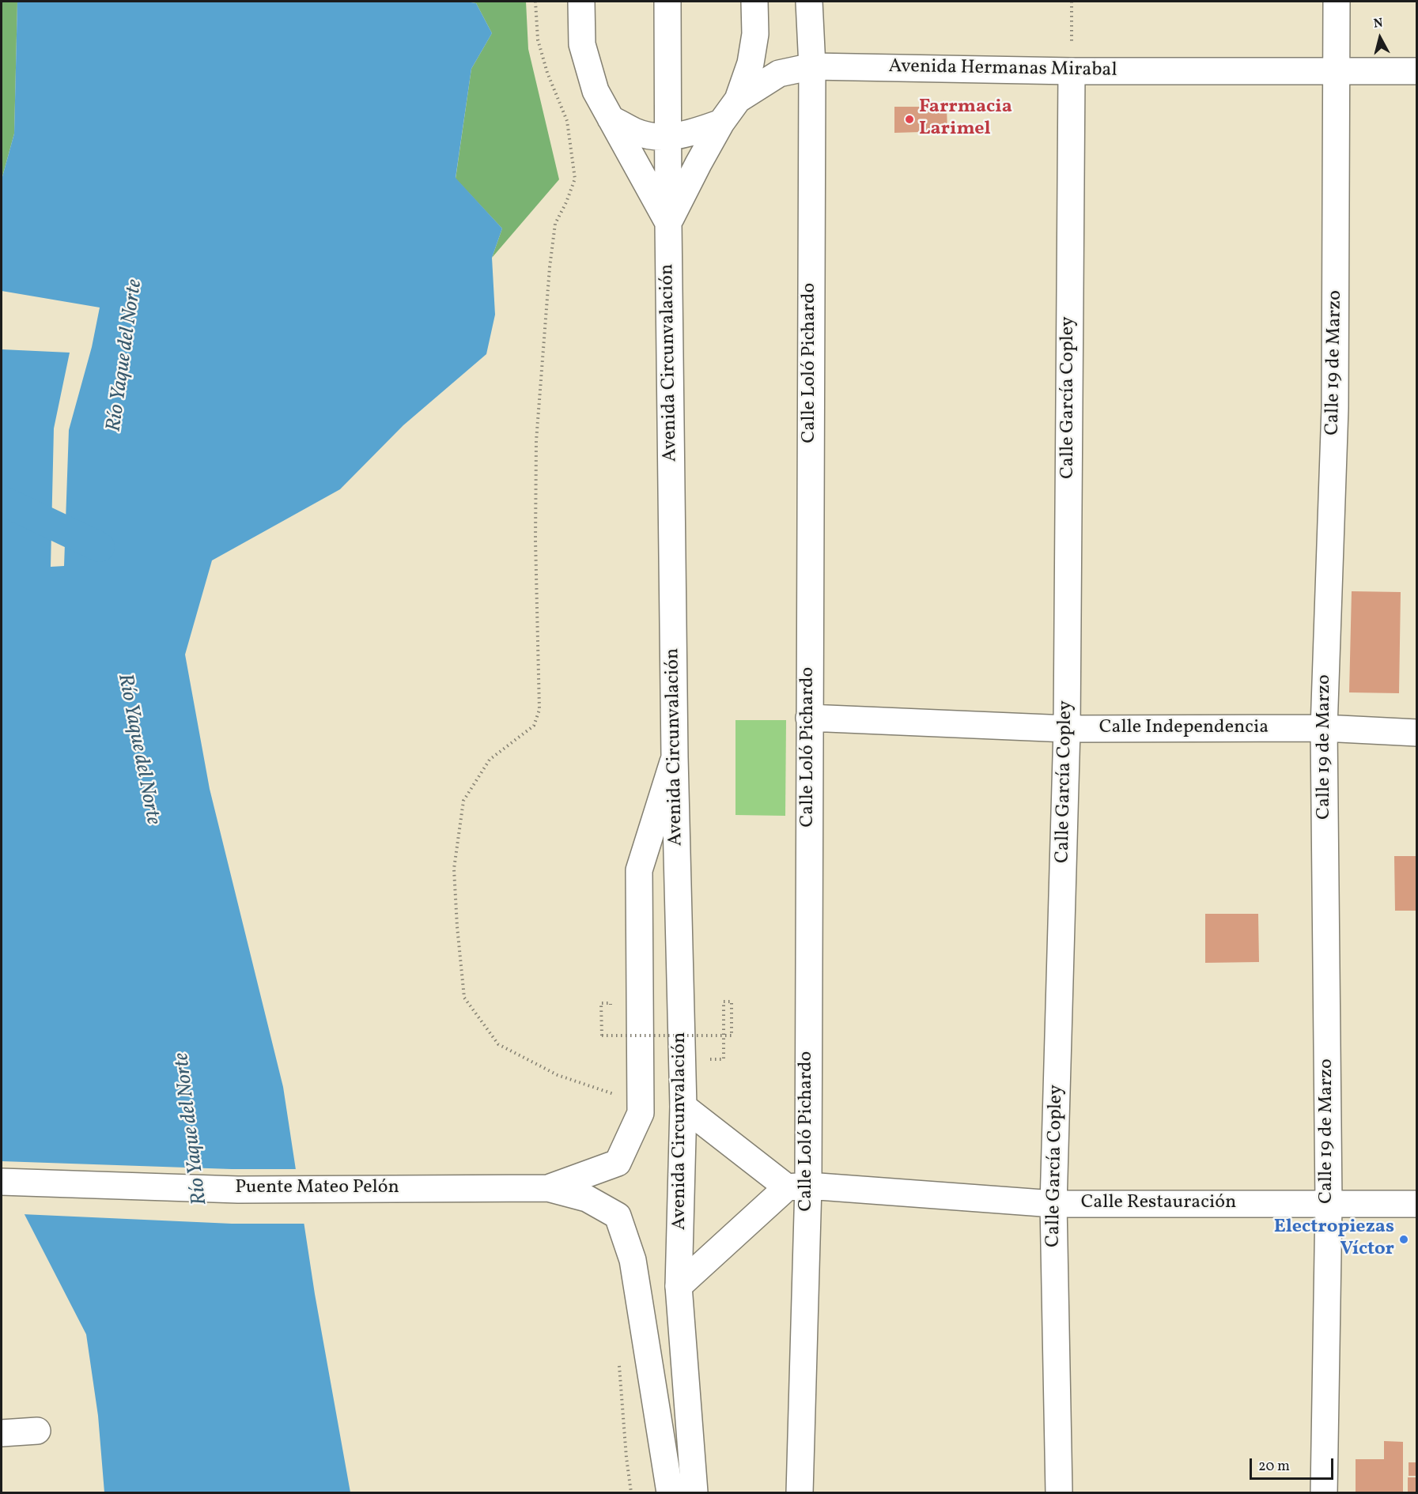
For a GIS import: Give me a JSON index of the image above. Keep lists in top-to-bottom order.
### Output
{
  "streets": {
    "street": [
      "Avenida Hermanas Mirabal",
      "Avenida Circunvalación",
      "Calle Loló Pichardo",
      "Calle 19 de Marzo",
      "Calle García Copley",
      "Calle Independencia",
      "Puente Mateo Pelón",
      "Calle Restauración"
    ]
  },
  "crossings": [
    ["Avenida Hermanas Mirabal", "Avenida Circunvalación"],
    ["Avenida Hermanas Mirabal", "Calle Loló Pichardo"],
    ["Avenida Hermanas Mirabal", "Calle 19 de Marzo"],
    ["Avenida Hermanas Mirabal", "Calle García Copley"],
    ["Calle Loló Pichardo", "Calle Independencia"],
    ["Calle Loló Pichardo", "Calle Restauración"],
    ["Calle 19 de Marzo", "Calle Independencia"],
    ["Calle 19 de Marzo", "Calle Restauración"],
    ["Calle García Copley", "Calle Independencia"],
    ["Calle García Copley", "Calle Restauración"]
  ],
  "water": ["Río Yaque del Norte"],
  "places": ["Farrmacia Larimel", "Electropiezas Víctor"],
  "scale_bar": "20 m",
  "north": "top"
}
